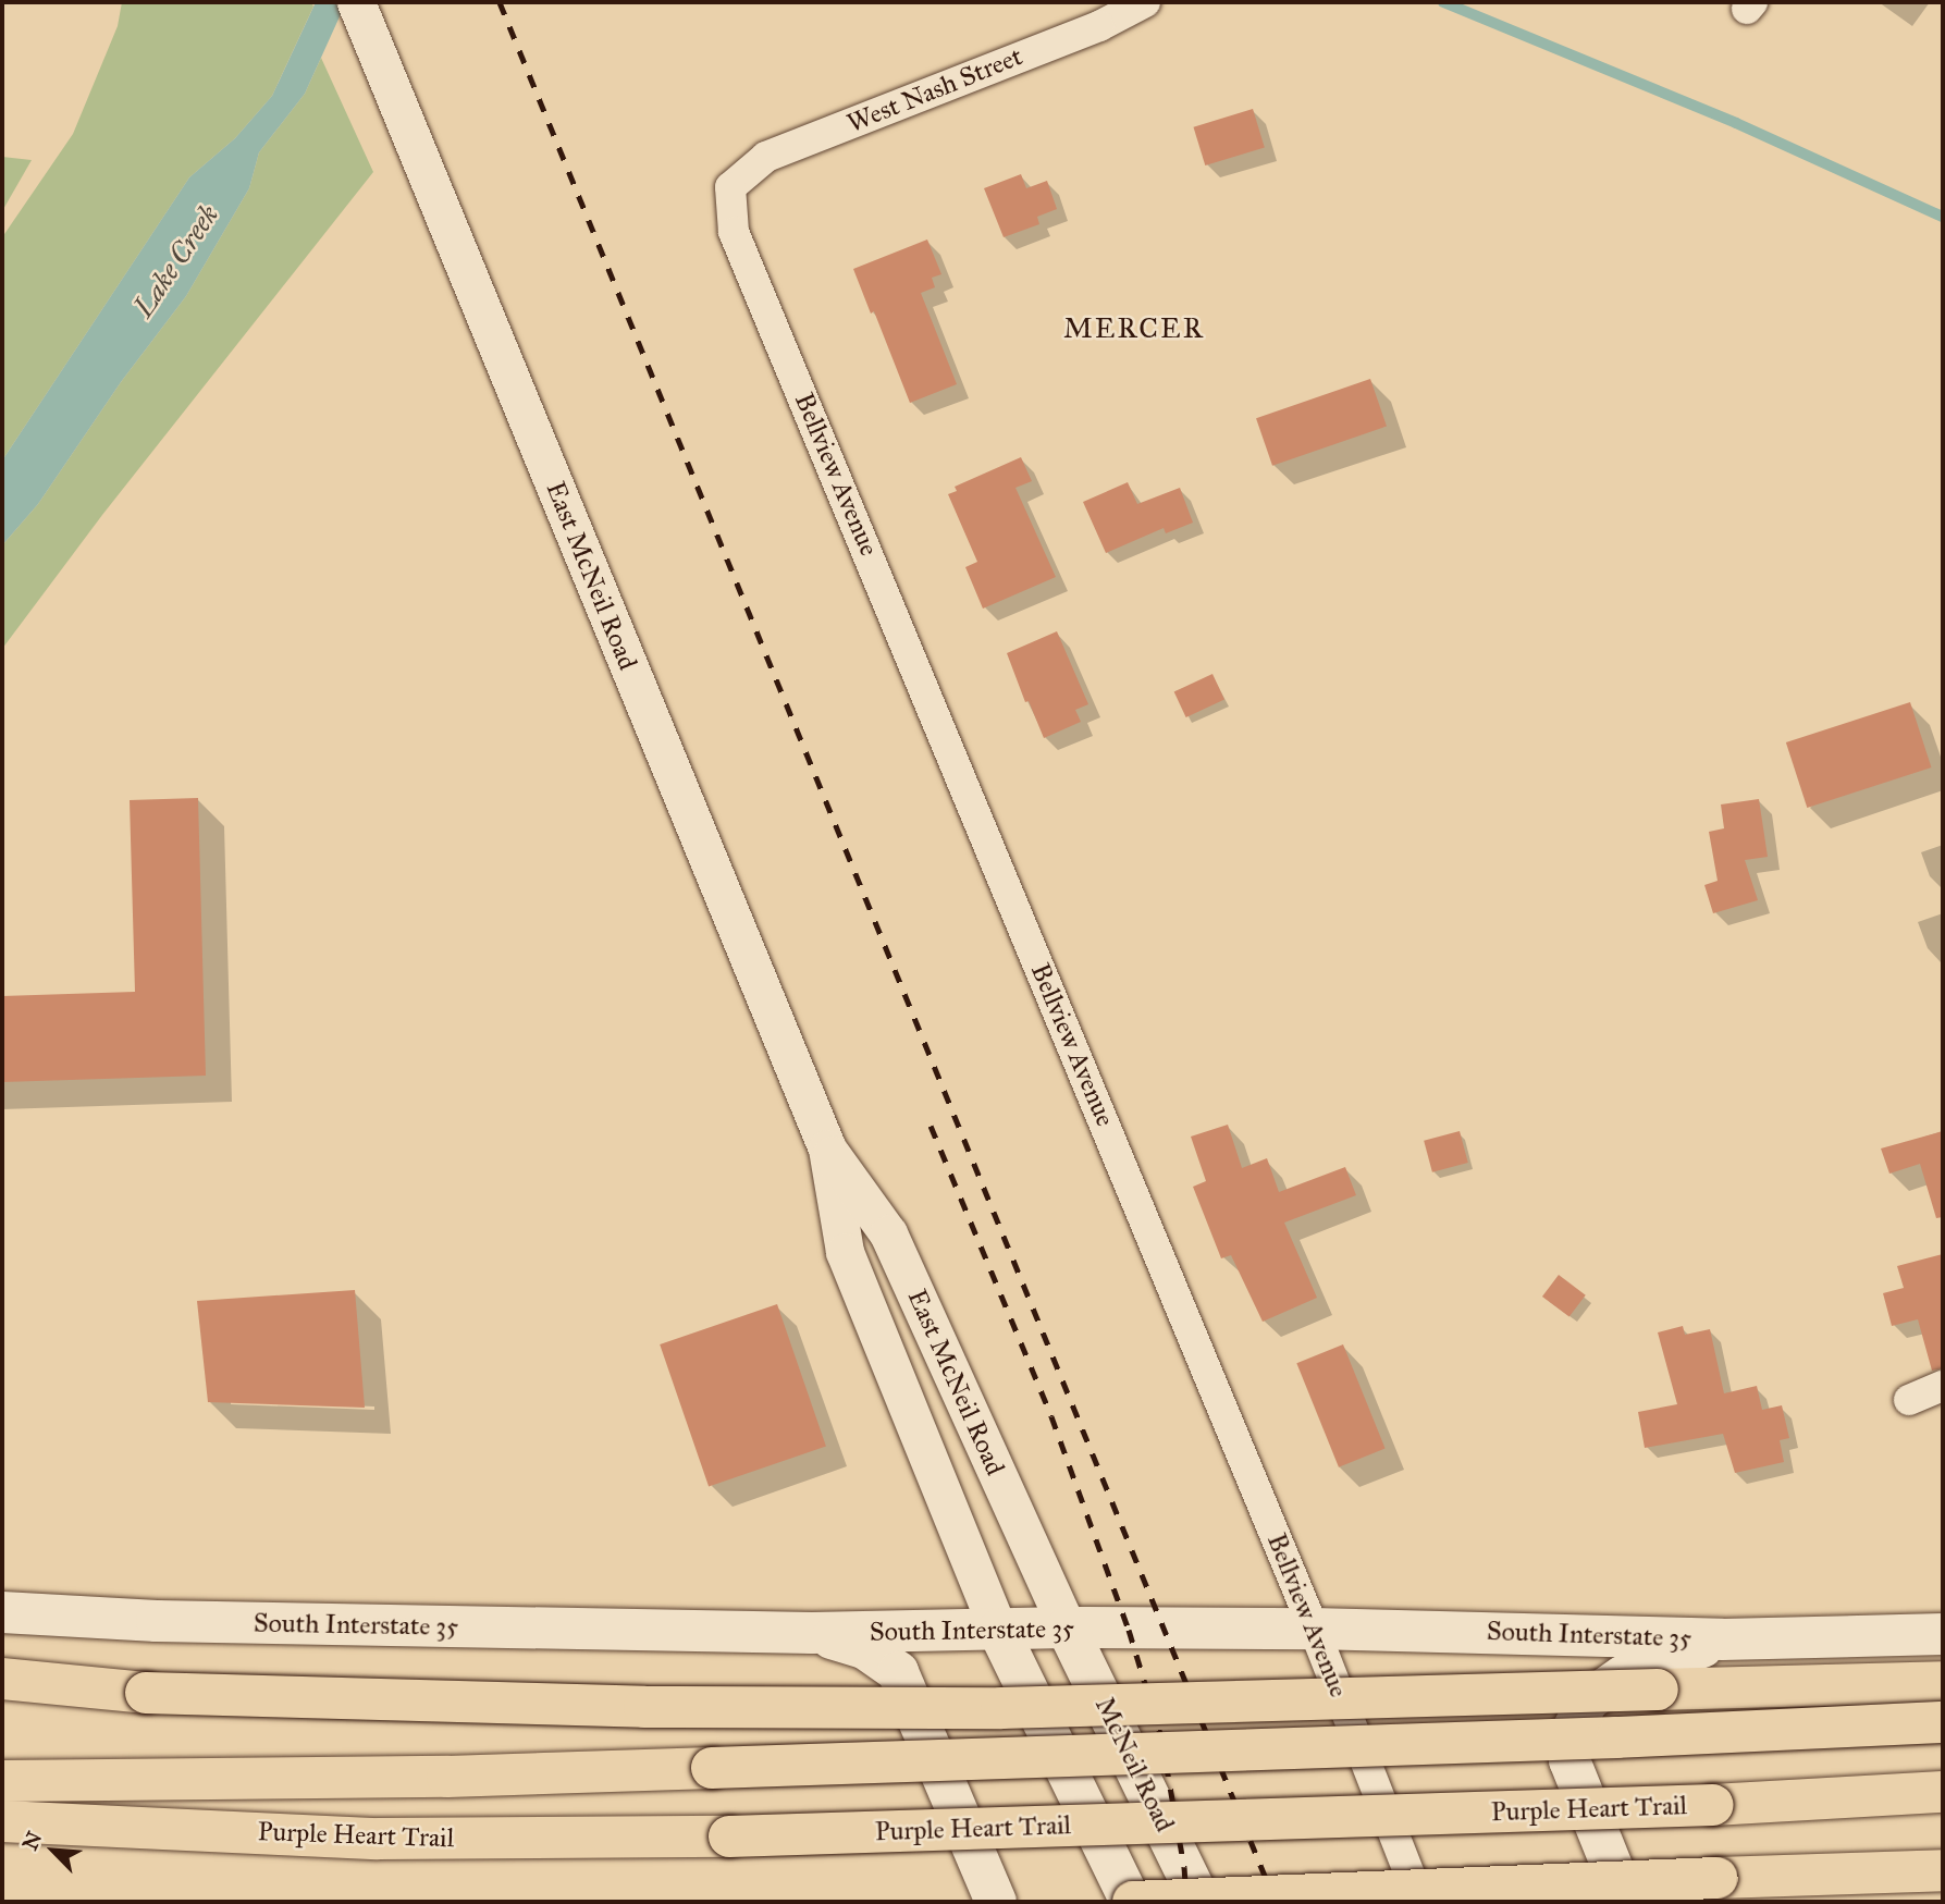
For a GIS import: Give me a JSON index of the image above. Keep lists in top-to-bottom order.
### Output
{
  "streets": {
    "highway": ["Purple Heart Trail"],
    "main road": ["South Interstate 35", "McNeil Road"],
    "street": ["West Nash Street", "Bellview Avenue", "East McNeil Road"]
  },
  "crossings": [
    ["West Nash Street", "Bellview Avenue"],
    ["Bellview Avenue", "South Interstate 35"],
    ["East McNeil Road", "South Interstate 35"],
    ["East McNeil Road", "McNeil Road"],
    ["South Interstate 35", "McNeil Road"]
  ],
  "districts": ["MERCER"],
  "water": ["Lake Creek"],
  "north": "top left"
}
